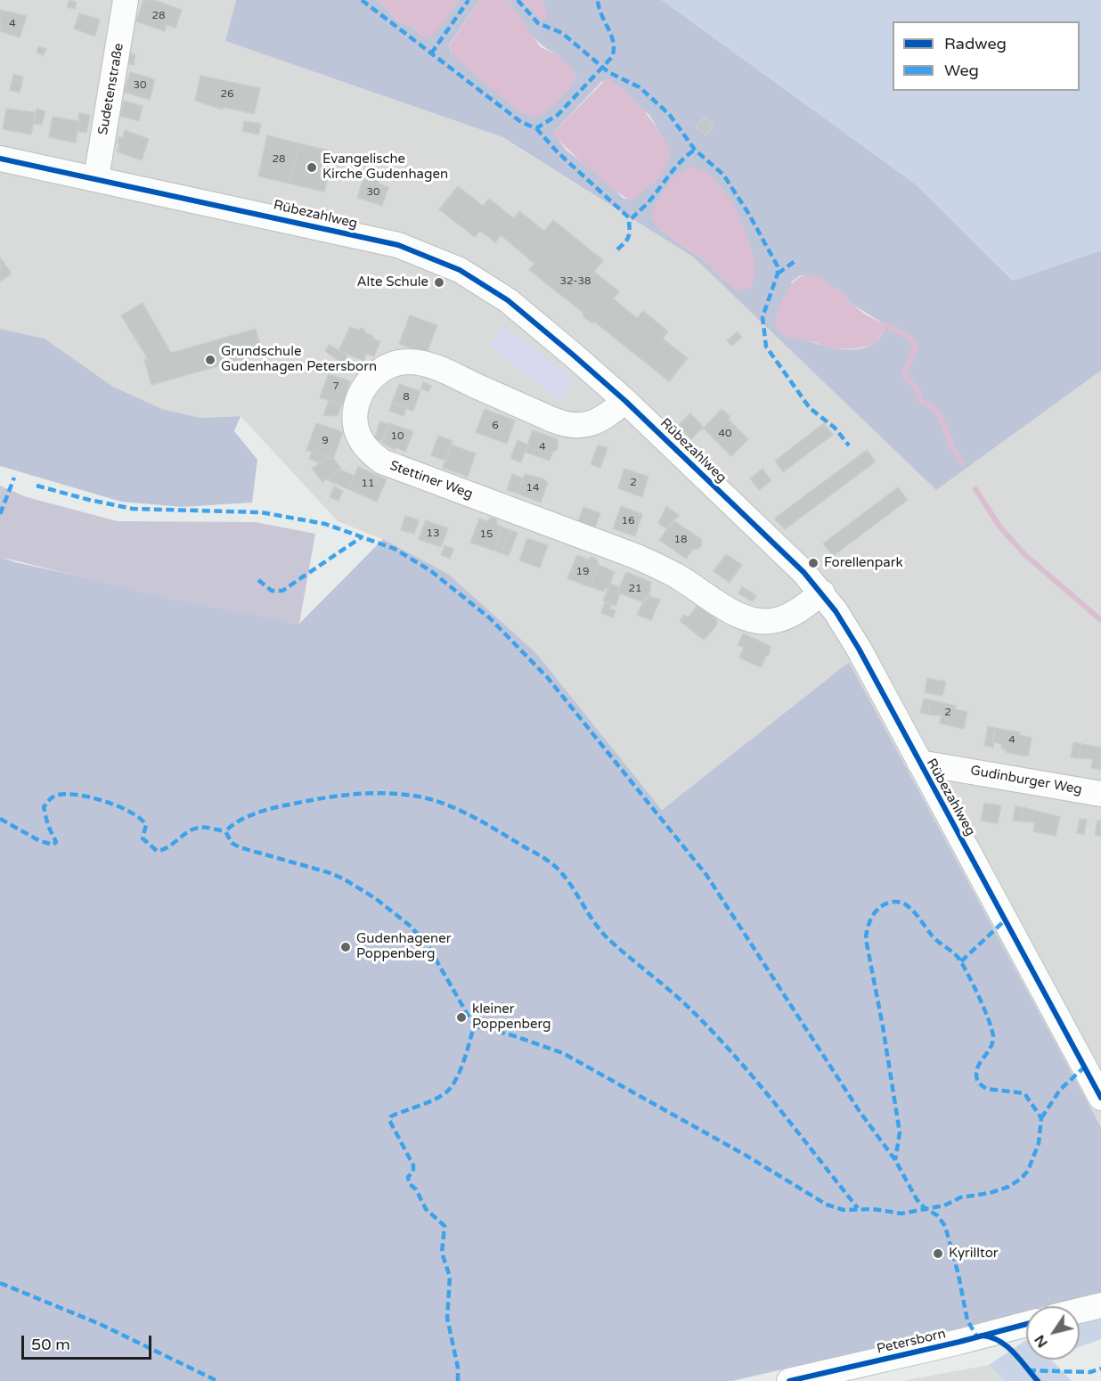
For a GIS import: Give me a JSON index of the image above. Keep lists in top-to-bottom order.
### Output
{
  "streets": {
    "street": [
      "Sudetenstraße",
      "Rübezahlweg",
      "Stettiner Weg",
      "Gudinburger Weg",
      "Petersborn"
    ]
  },
  "crossings": [
    ["Sudetenstraße", "Rübezahlweg"],
    ["Rübezahlweg", "Stettiner Weg"],
    ["Rübezahlweg", "Gudinburger Weg"]
  ],
  "places": [
    "Evangelische Kirche Gudenhagen",
    "Alte Schule",
    "Grundschule Gudenhagen Petersborn",
    "Forellenpark",
    "Gudenhagener Poppenberg",
    "kleiner Poppenberg",
    "Kyrilltor"
  ],
  "house_numbers": [
    "28",
    "4",
    "30",
    "26",
    "28",
    "30",
    "32-38",
    "7",
    "8",
    "6",
    "40",
    "10",
    "9",
    "4",
    "2",
    "11",
    "14",
    "16",
    "13",
    "15",
    "18",
    "19",
    "21",
    "2",
    "4"
  ],
  "legend": ["Radweg", "Weg"],
  "scale_bar": "50 m",
  "north": "bottom left"
}
